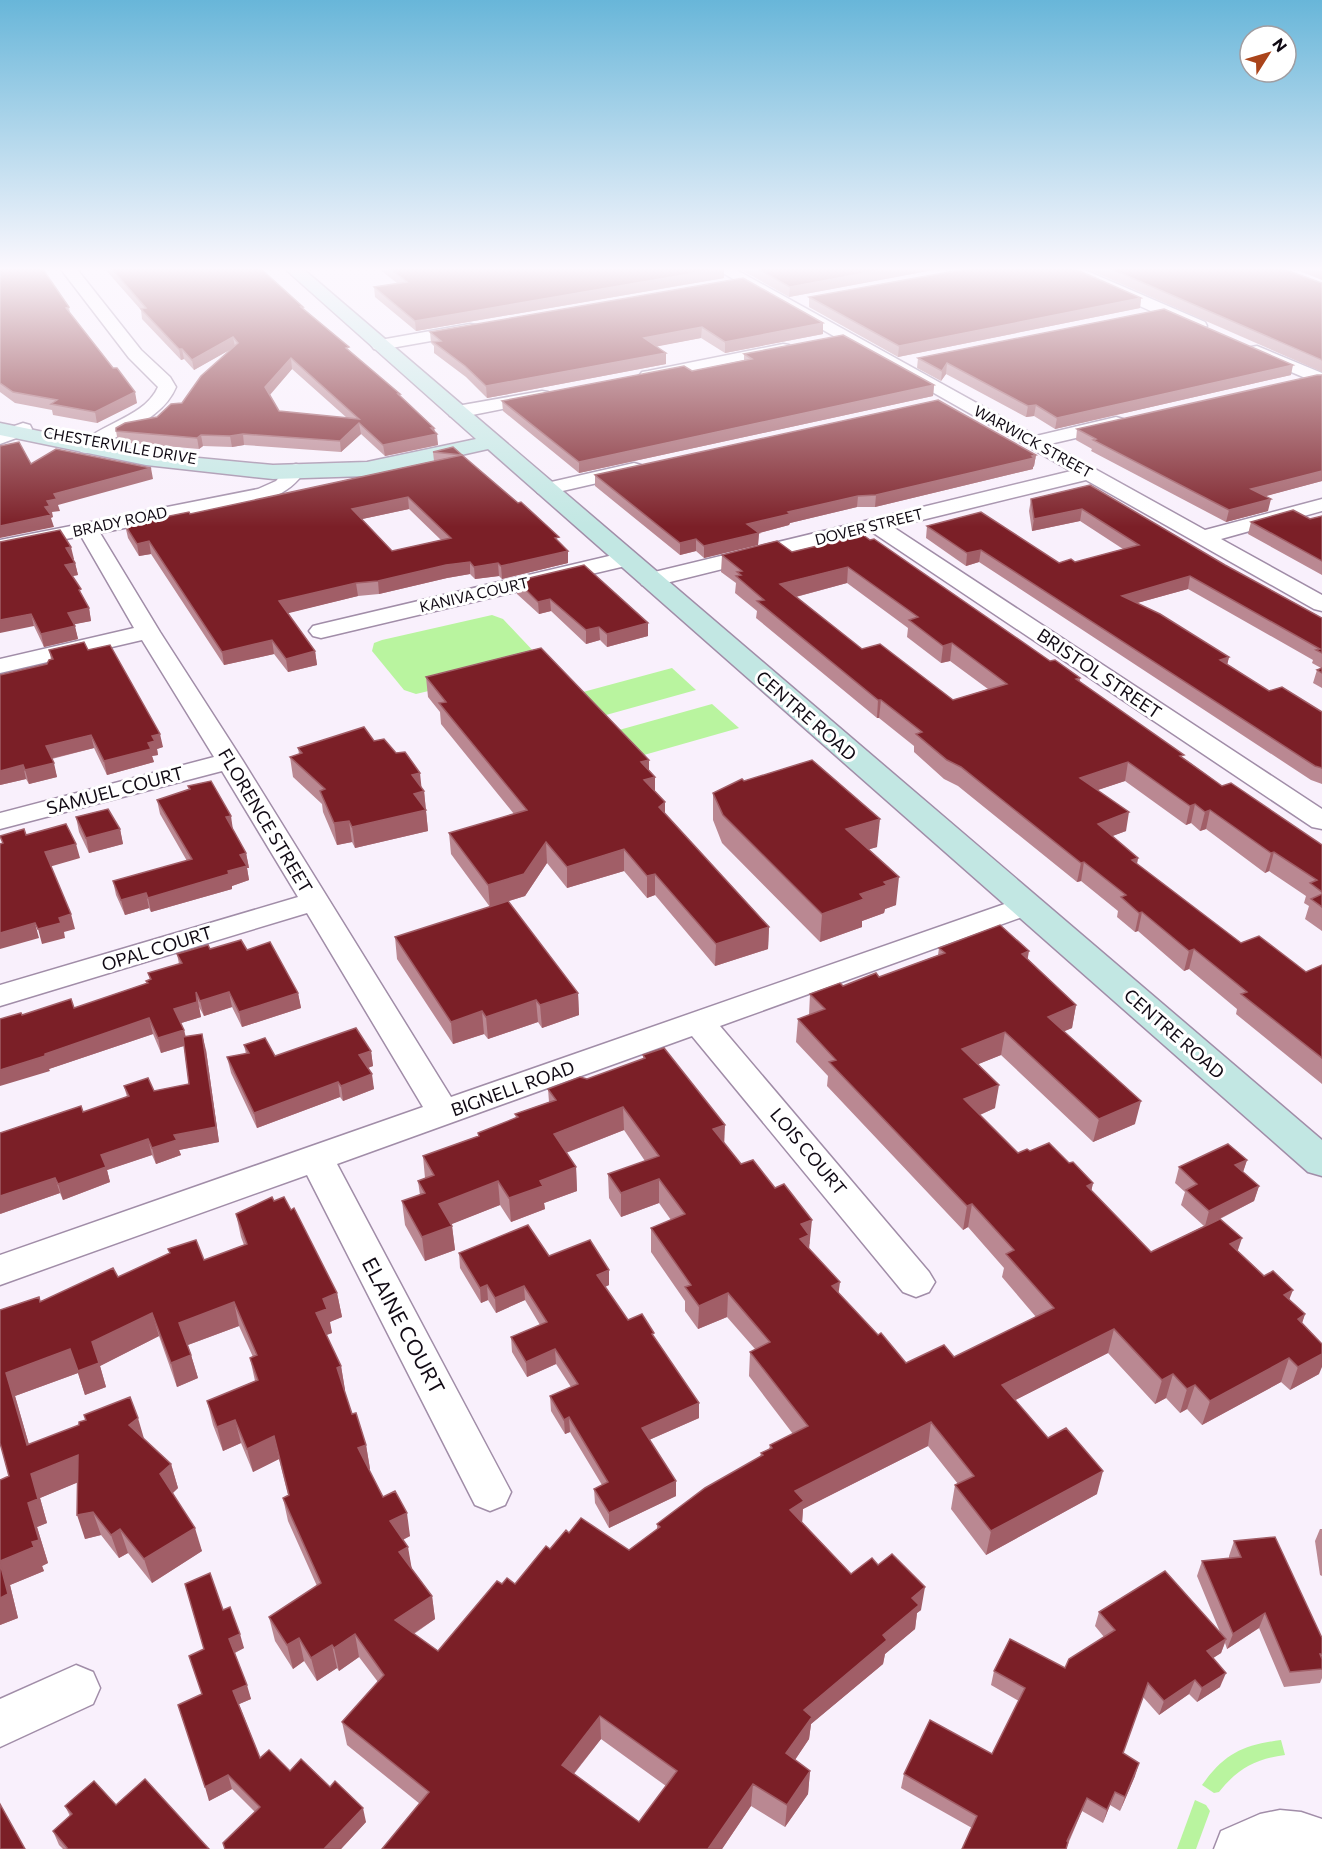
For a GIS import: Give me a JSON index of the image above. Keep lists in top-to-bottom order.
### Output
{
  "streets": {
    "main road": ["CHESTERVILLE DRIVE", "CENTRE ROAD"],
    "street": [
      "WARWICK STREET",
      "BRADY ROAD",
      "DOVER STREET",
      "KANIVA COURT",
      "BRISTOL STREET",
      "SAMUEL COURT",
      "FLORENCE STREET",
      "OPAL COURT",
      "BIGNELL ROAD",
      "LOIS COURT",
      "ELAINE COURT"
    ]
  },
  "crossings": [
    ["WARWICK STREET", "DOVER STREET"],
    ["CHESTERVILLE DRIVE", "BRADY ROAD"],
    ["BRADY ROAD", "FLORENCE STREET"],
    ["DOVER STREET", "BRISTOL STREET"],
    ["DOVER STREET", "CENTRE ROAD"],
    ["KANIVA COURT", "CENTRE ROAD"],
    ["CENTRE ROAD", "BIGNELL ROAD"],
    ["SAMUEL COURT", "FLORENCE STREET"],
    ["FLORENCE STREET", "OPAL COURT"],
    ["FLORENCE STREET", "BIGNELL ROAD"],
    ["BIGNELL ROAD", "LOIS COURT"],
    ["BIGNELL ROAD", "ELAINE COURT"]
  ],
  "north": "top right"
}
